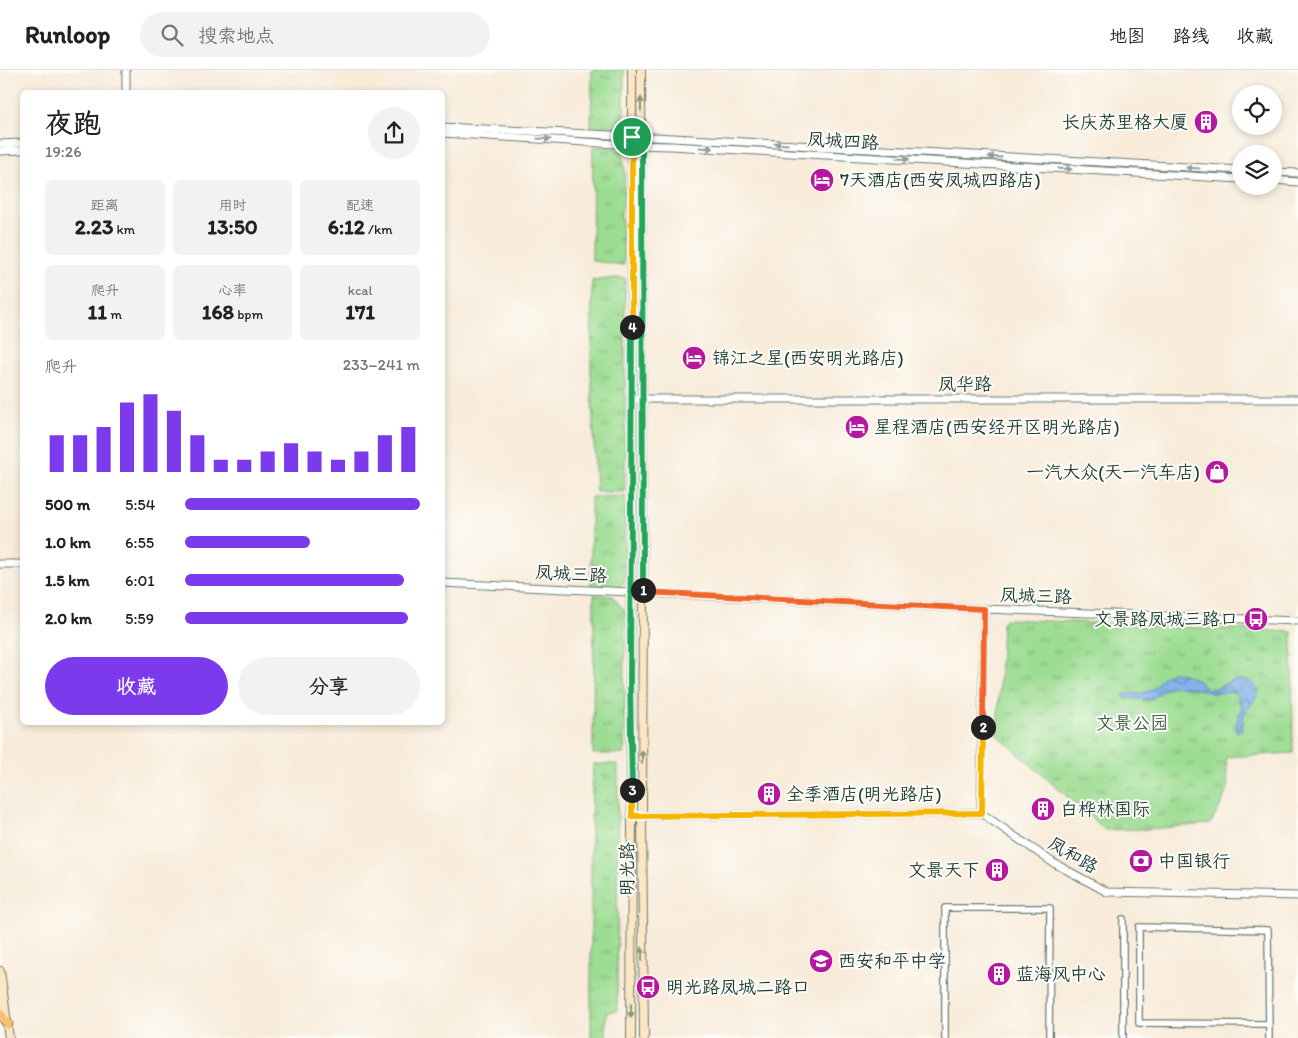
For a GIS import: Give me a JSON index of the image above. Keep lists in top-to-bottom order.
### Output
{
  "streets": {
    "main road": ["明光路"],
    "street": [
      "凤城四路",
      "凤华路",
      "凤城三路",
      "凤和路"
    ]
  },
  "crossings": [
    ["凤城四路", "明光路"],
    ["凤华路", "明光路"],
    ["凤城三路", "明光路"]
  ],
  "parks": ["文景公园"],
  "places": {
    "building": [
      "长庆苏里格大厦",
      "全季酒店(明光路店)",
      "白桦林国际",
      "文景天下",
      "蓝海风中心"
    ],
    "hotel": ["7天酒店(西安凤城四路店)", "锦江之星(西安明光路店)", "星程酒店(西安经开区明光路店)"],
    "shop": ["一汽大众(天一汽车店)"],
    "bus stop": ["文景路凤城三路口", "明光路凤城二路口"],
    "bank": ["中国银行"],
    "school or university": ["西安和平中学"]
  },
  "page": {
    "header": "Runloop",
    "search": "搜索地点",
    "nav": ["地图", "路线", "收藏"],
    "heading": ["夜跑", "19:26"],
    "stats": [
      ["距离", "2.23 km"],
      ["用时", "13:50"],
      ["配速", "6:12 /km"],
      ["爬升", "11 m"],
      ["心率", "168 bpm"],
      ["kcal", "171"]
    ],
    "pins": [
      "4",
      "1",
      "2",
      "3"
    ],
    "chart": ["爬升", "233–241 m"],
    "list": [
      {
        "name": "500 m",
        "note": "5:54"
      },
      {
        "name": "1.0 km",
        "note": "6:55"
      },
      {
        "name": "1.5 km",
        "note": "6:01"
      },
      {
        "name": "2.0 km",
        "note": "5:59"
      }
    ],
    "buttons": ["收藏", "分享"]
  }
}
